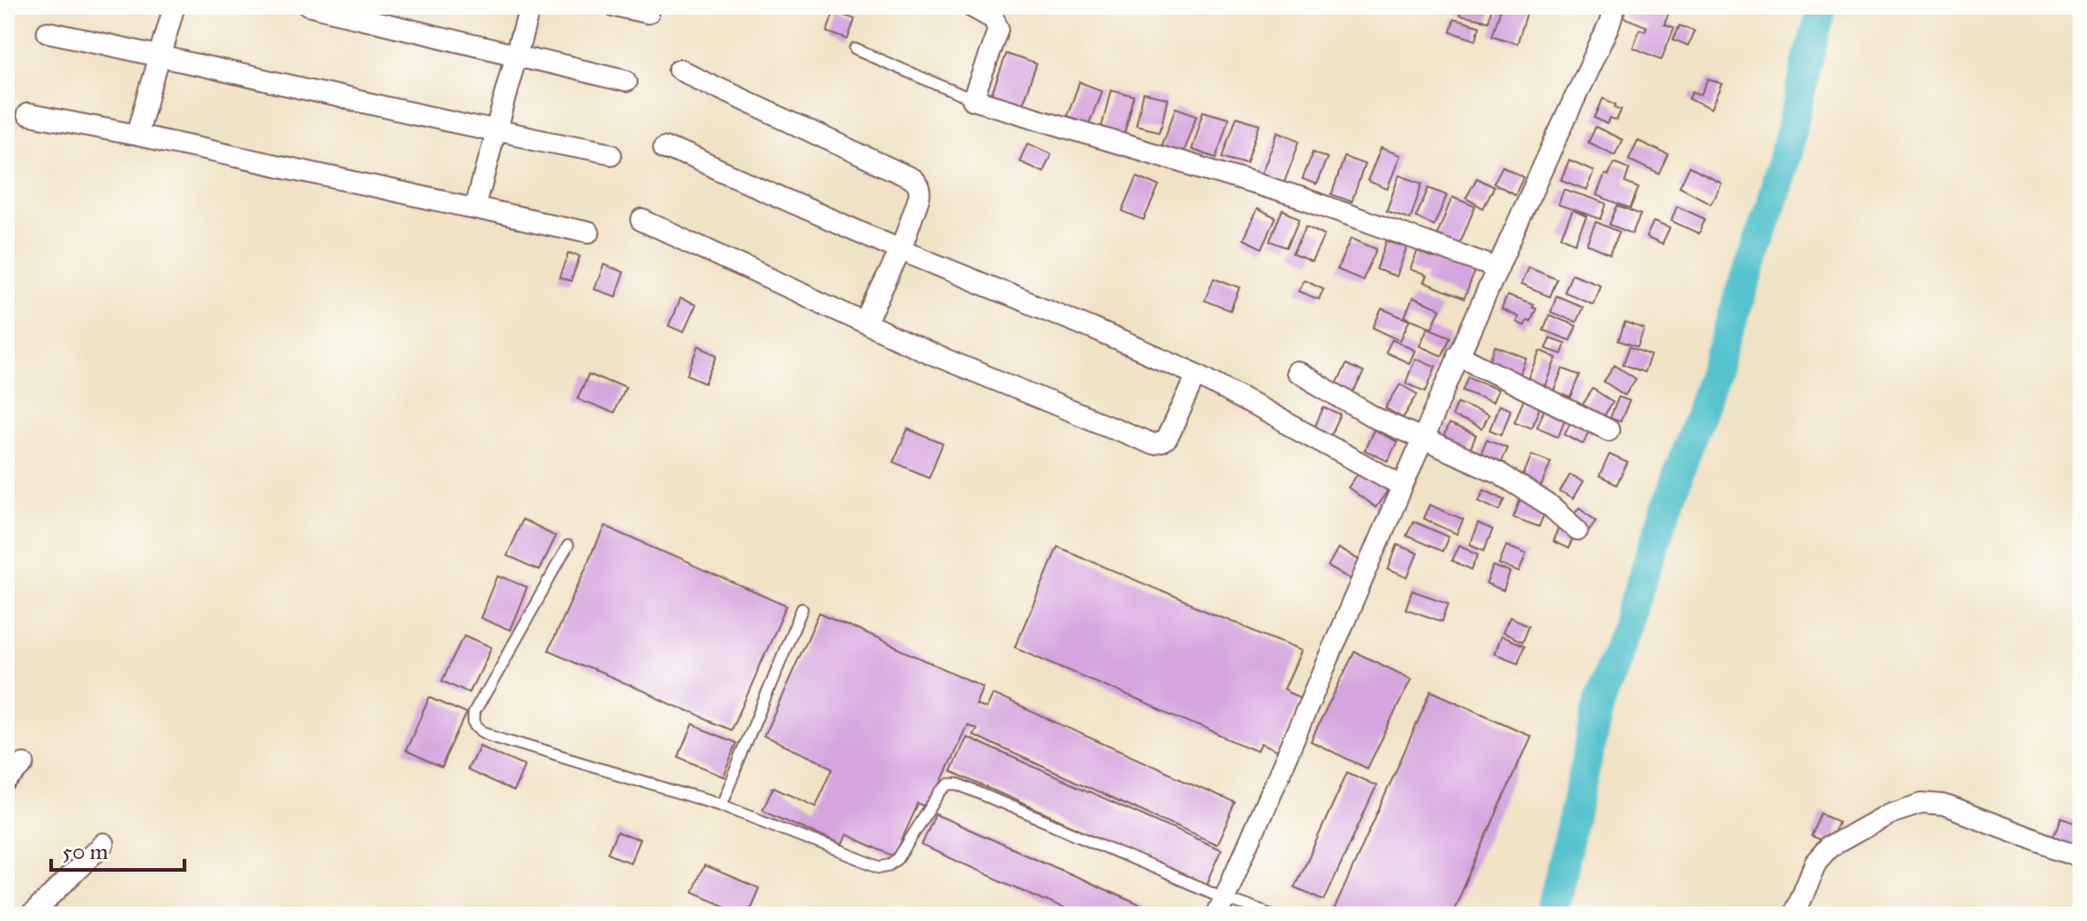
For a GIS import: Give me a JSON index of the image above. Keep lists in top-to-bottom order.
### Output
{
  "scale_bar": "50 m"
}
